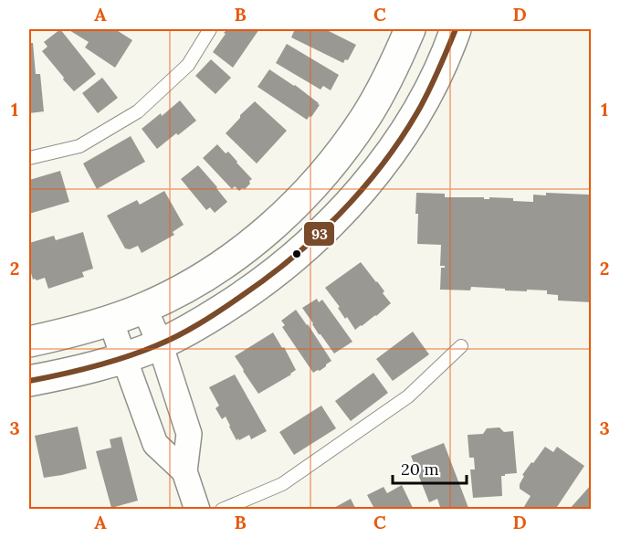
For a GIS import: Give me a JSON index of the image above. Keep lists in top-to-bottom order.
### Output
{
  "lines": ["transit line 93"],
  "scale_bar": "20 m",
  "grid": {
    "columns": [
      "A",
      "B",
      "C",
      "D"
    ],
    "rows": ["1", "2", "3"]
  }
}
